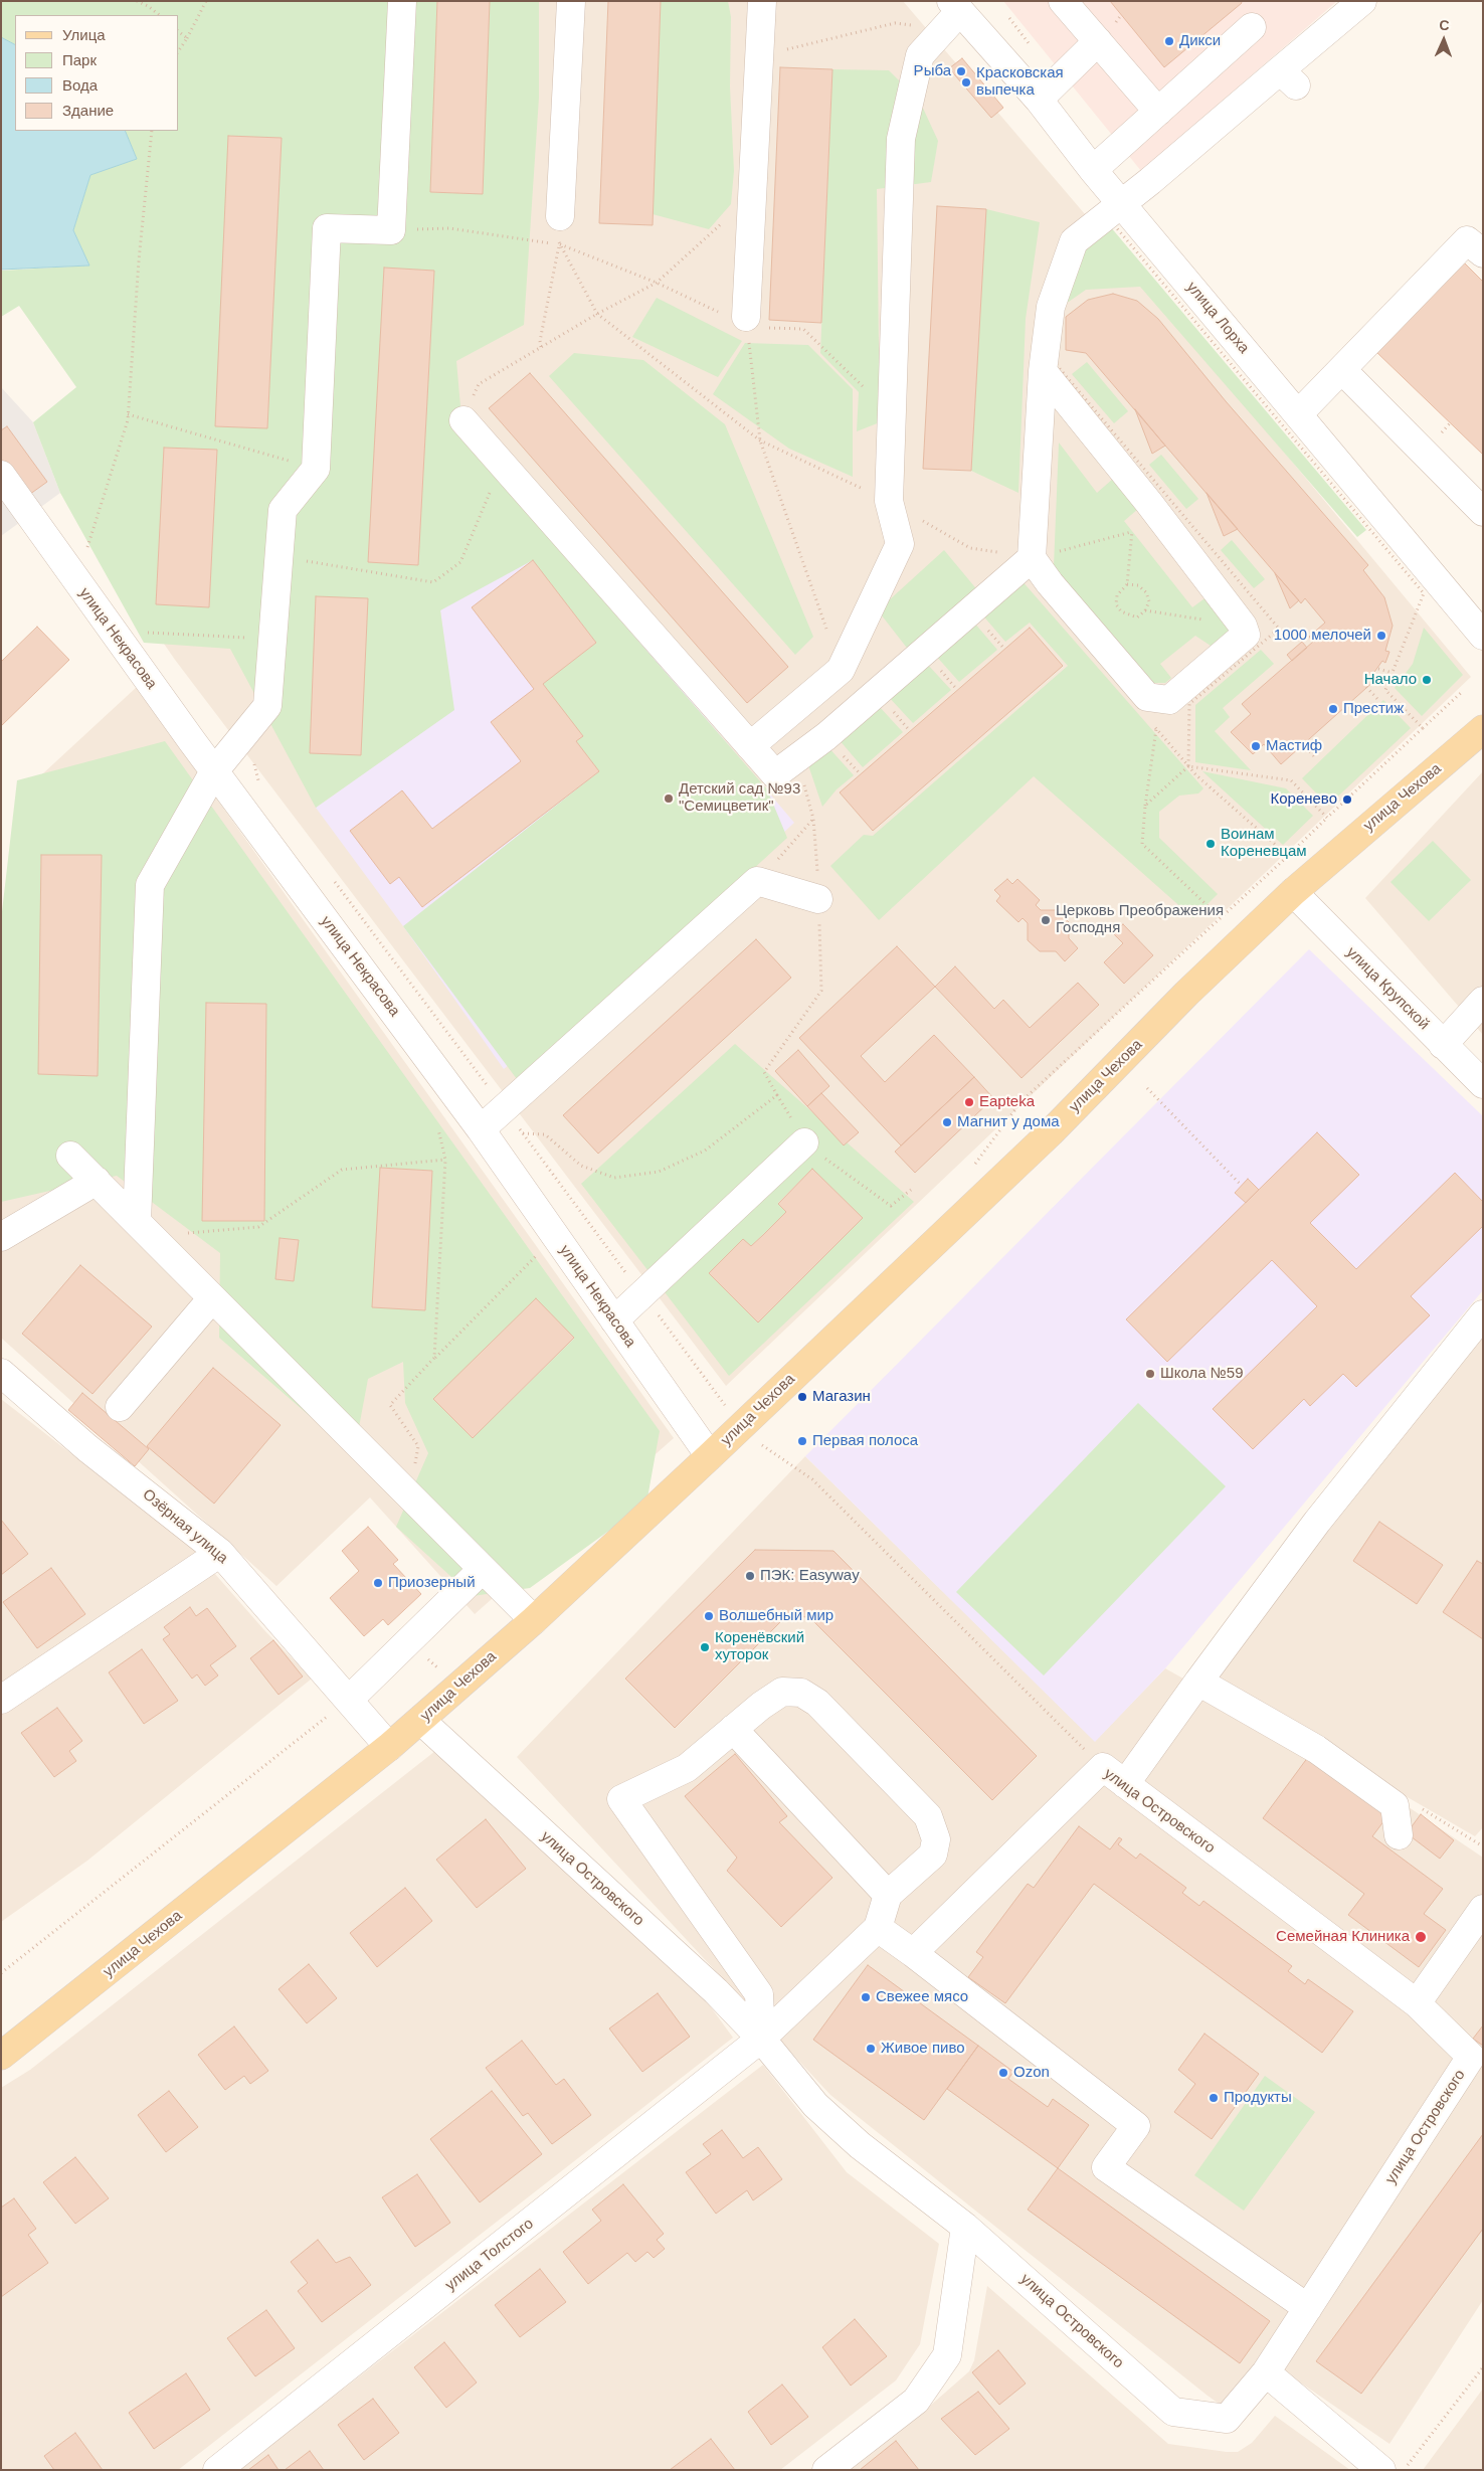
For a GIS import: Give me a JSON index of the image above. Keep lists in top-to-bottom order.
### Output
{
  "streets": {
    "main road": ["улица Чехова"],
    "street": [
      "улица Лорха",
      "улица Некрасова",
      "улица Крупской",
      "Озёрная улица",
      "улица Островского",
      "улица Толстого"
    ]
  },
  "crossings": [
    ["улица Некрасова", "улица Чехова"],
    ["улица Чехова", "улица Крупской"],
    ["улица Чехова", "Озёрная улица"],
    ["улица Чехова", "улица Островского"],
    ["улица Островского", "улица Толстого"]
  ],
  "places": [
    "Дикси",
    "Рыба",
    "Красковская выпечка",
    "1000 мелочей",
    "Начало",
    "Престиж",
    "Мастиф",
    "Детский сад №93 \"Семицветик\"",
    "Коренево",
    "Воинам Кореневцам",
    "Церковь Преображения Господня",
    "Eapteka",
    "Магнит у дома",
    "Школа №59",
    "Магазин",
    "Первая полоса",
    "ПЭК: Easyway",
    "Приозерный",
    "Волшебный мир",
    "Коренёвский хуторок",
    "Семейная Клиника",
    "Свежее мясо",
    "Живое пиво",
    "Ozon",
    "Продукты"
  ],
  "legend": [
    "Улица",
    "Парк",
    "Вода",
    "Здание"
  ],
  "north": "top"
}
